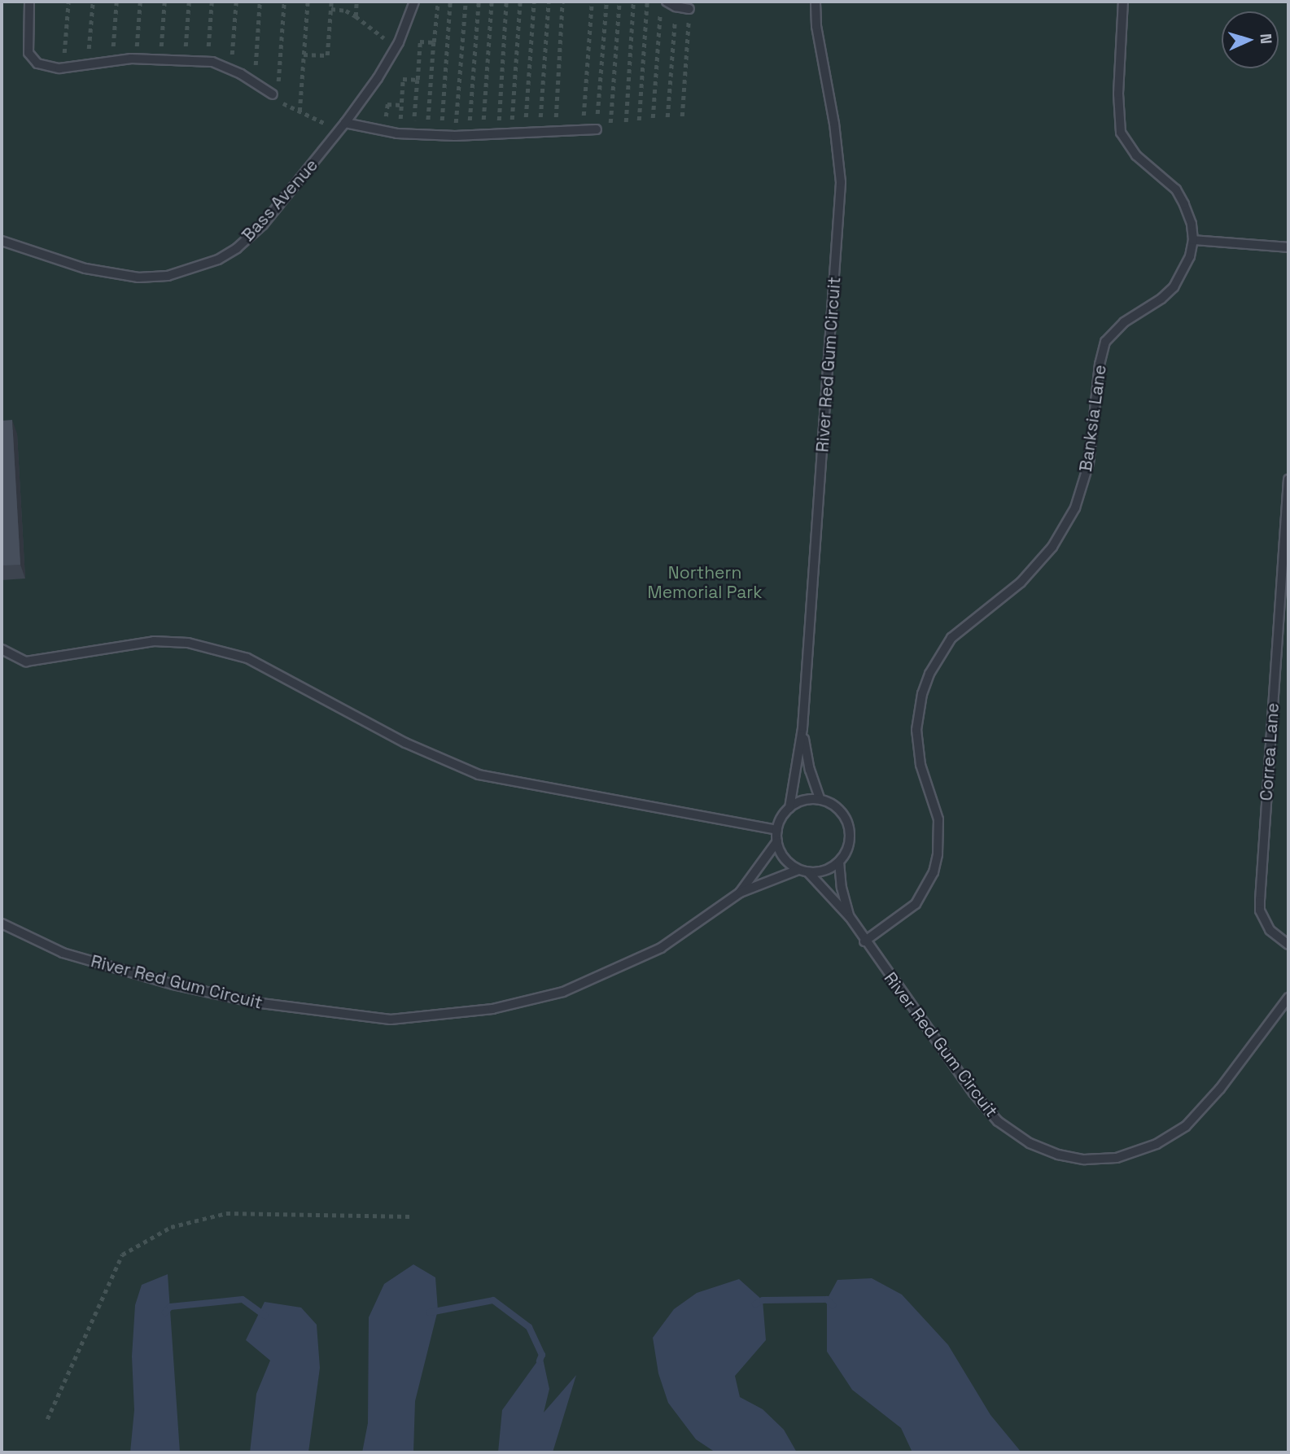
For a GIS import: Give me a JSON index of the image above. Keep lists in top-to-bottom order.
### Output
{
  "streets": {
    "lane": [
      "Bass Avenue",
      "River Red Gum Circuit",
      "Banksia Lane",
      "Correa Lane"
    ]
  },
  "crossings": [
    ["River Red Gum Circuit", "Banksia Lane"]
  ],
  "parks": ["Northern Memorial Park"],
  "north": "right"
}
